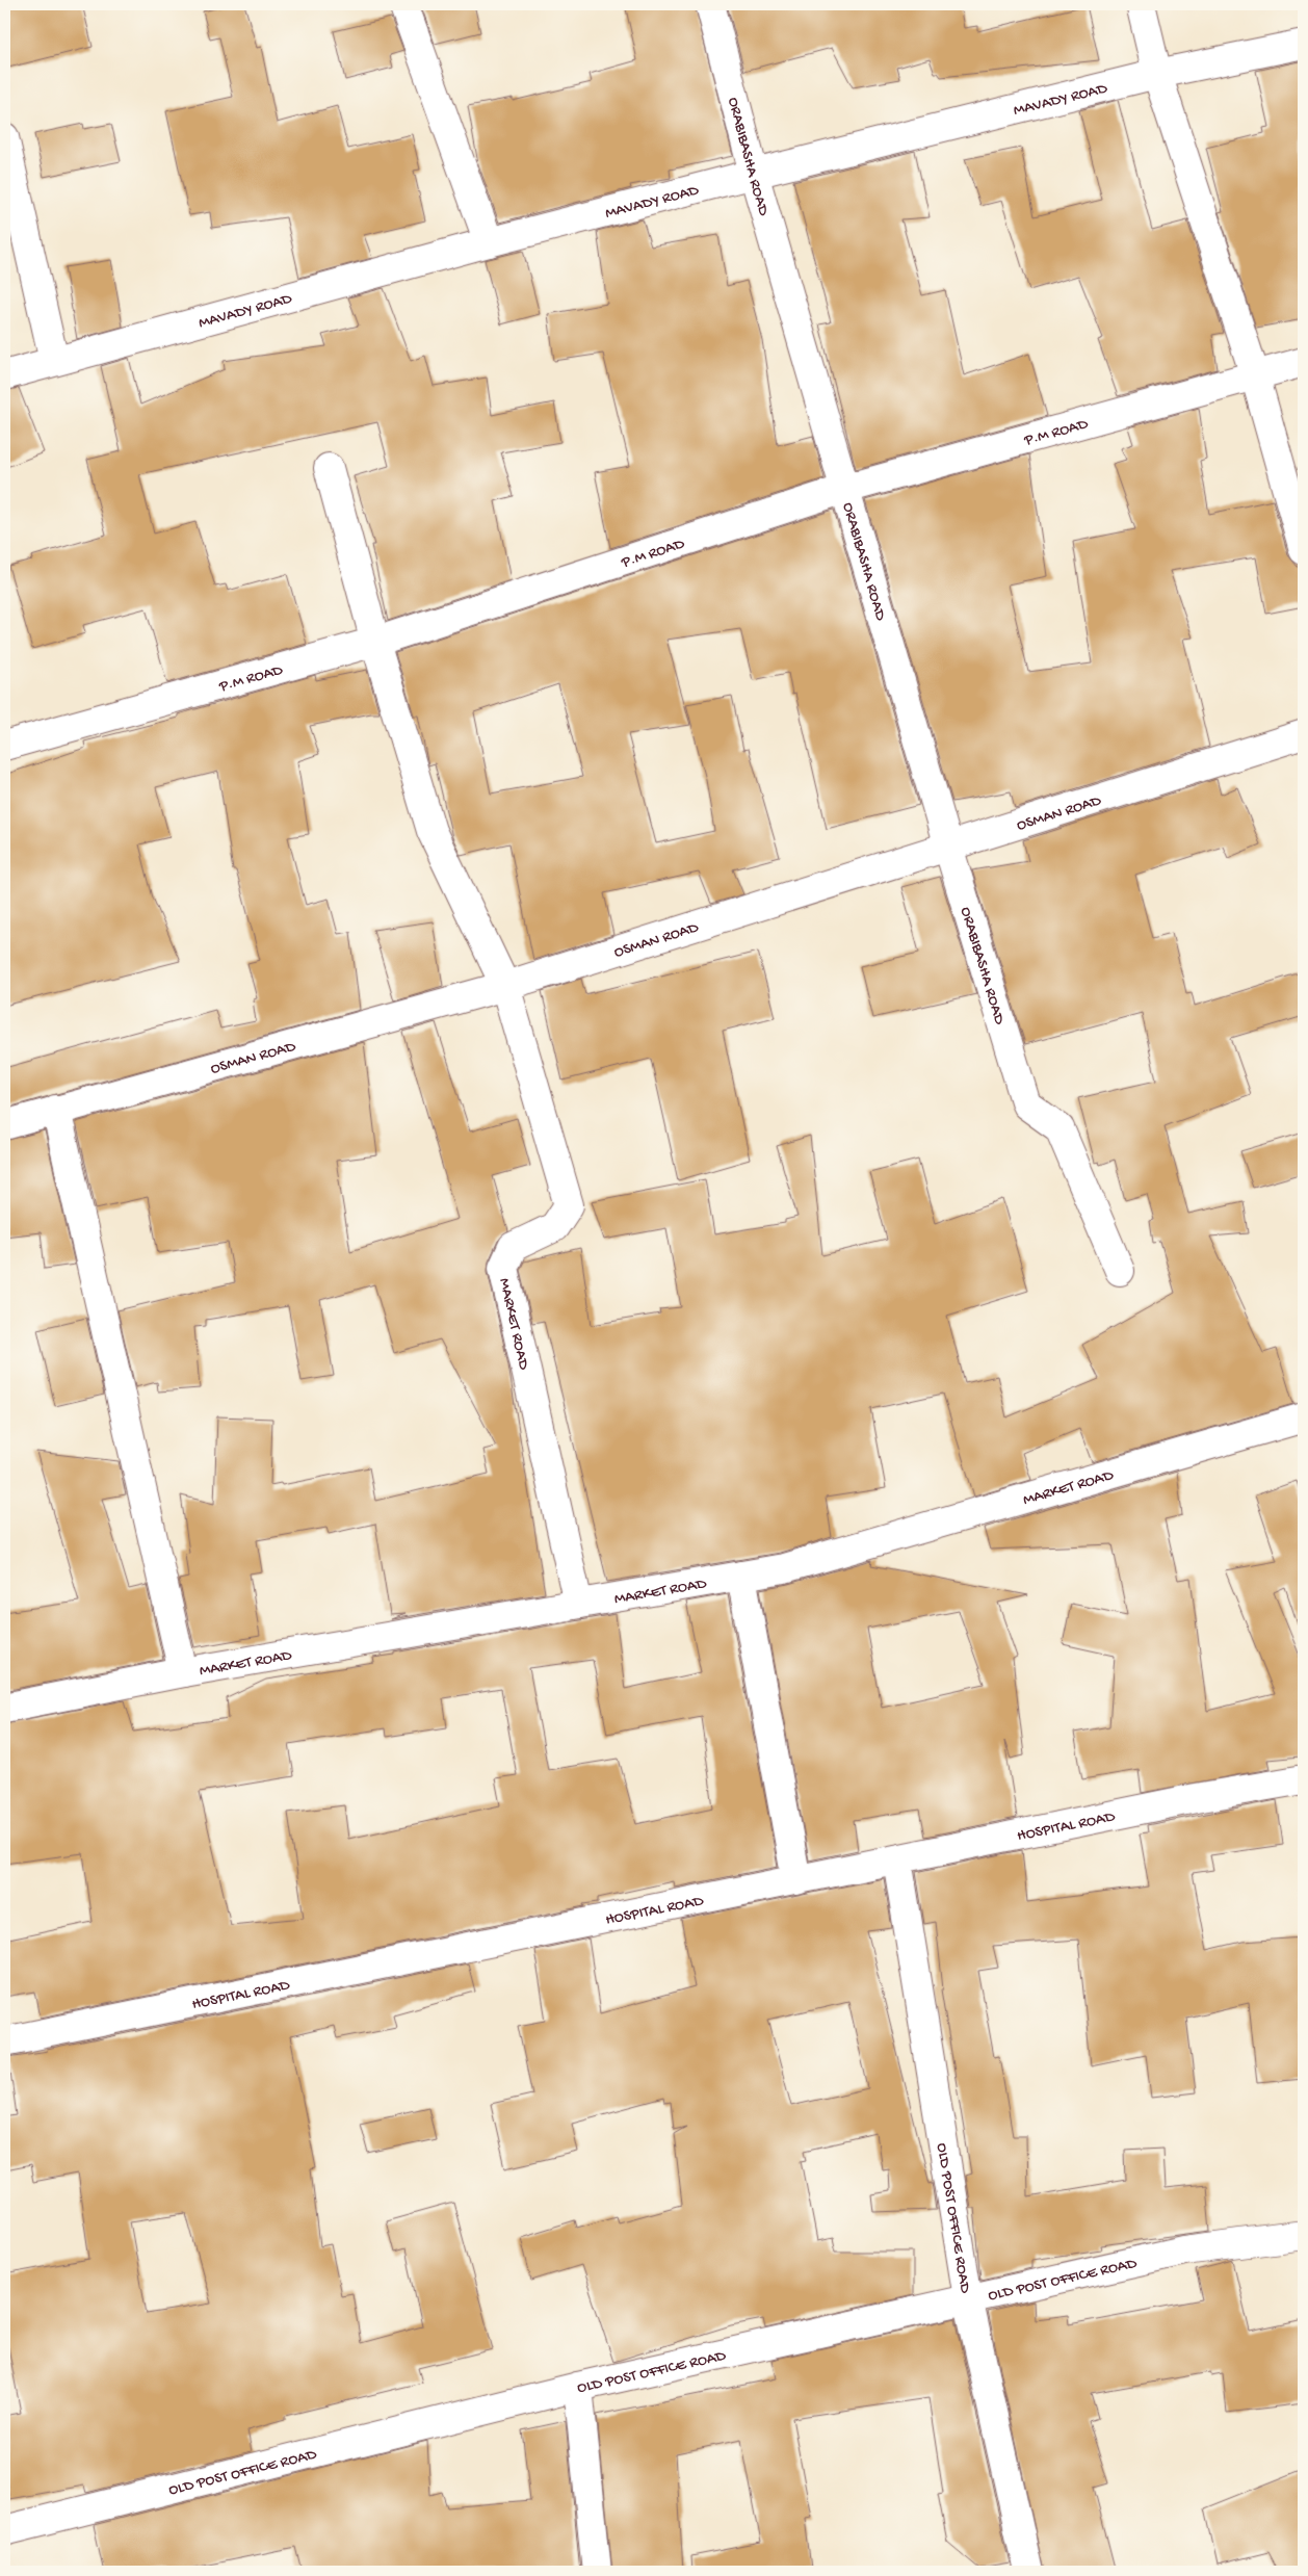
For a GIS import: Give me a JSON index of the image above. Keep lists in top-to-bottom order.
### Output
{
  "streets": {
    "street": [
      "MAVADY ROAD",
      "ORABIBASHA ROAD",
      "P.M ROAD",
      "OSMAN ROAD",
      "MARKET ROAD",
      "HOSPITAL ROAD",
      "OLD POST OFFICE ROAD"
    ]
  },
  "crossings": [
    ["MAVADY ROAD", "ORABIBASHA ROAD"],
    ["ORABIBASHA ROAD", "P.M ROAD"],
    ["ORABIBASHA ROAD", "OSMAN ROAD"],
    ["P.M ROAD", "MARKET ROAD"],
    ["OSMAN ROAD", "MARKET ROAD"],
    ["HOSPITAL ROAD", "OLD POST OFFICE ROAD"]
  ]
}
